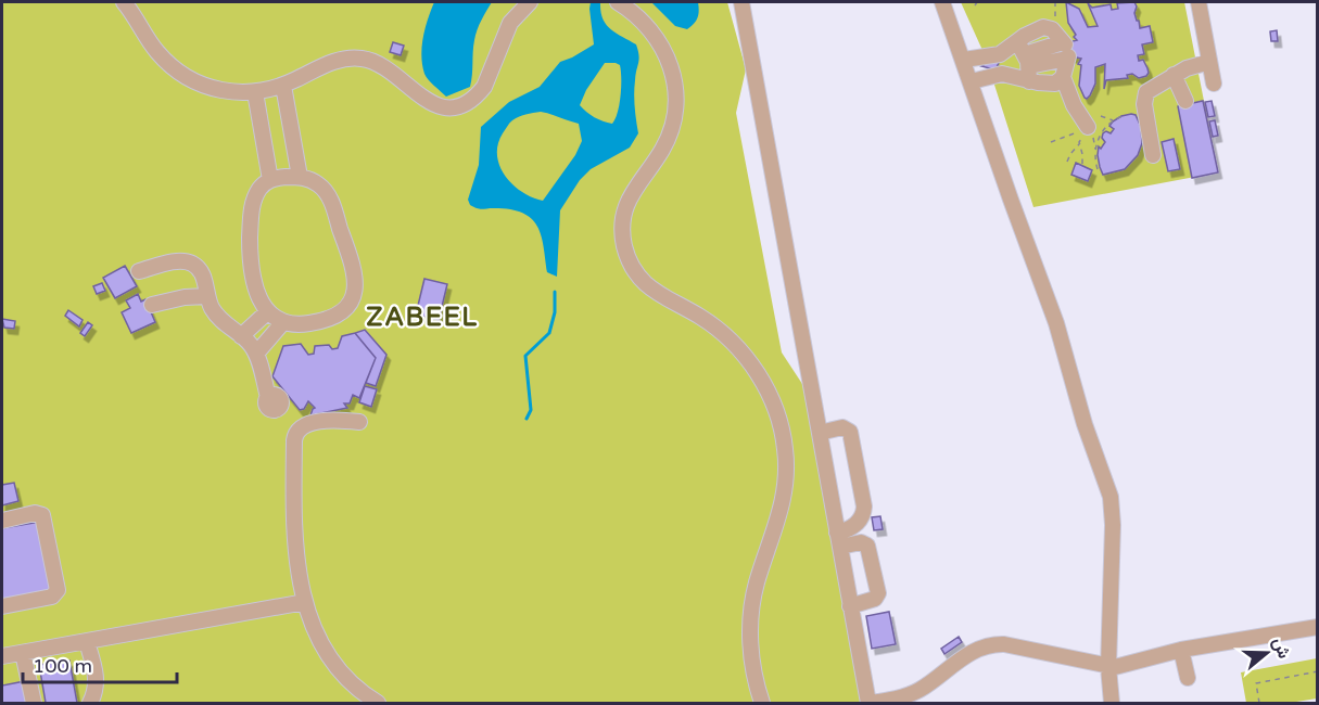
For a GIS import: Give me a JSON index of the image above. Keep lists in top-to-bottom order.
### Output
{
  "districts": ["ZABEEL"],
  "scale_bar": "100 m",
  "north": "right"
}
